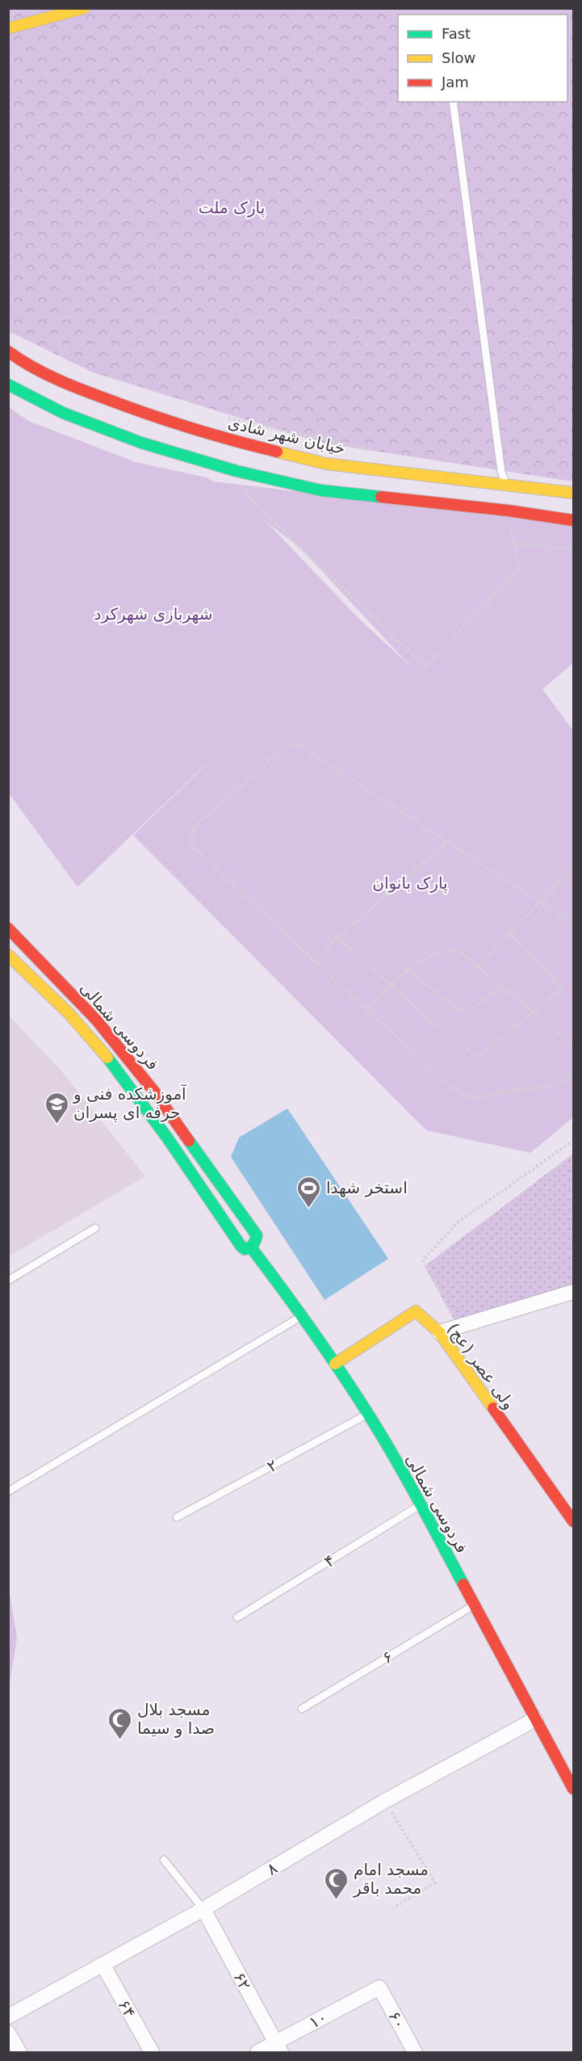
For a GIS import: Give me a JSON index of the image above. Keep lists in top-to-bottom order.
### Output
{
  "streets": {
    "main road": ["خیابان شهر شادی", "فردوسی شمالی", "ولی عصر (عج)"],
    "street": [
      "۸",
      "۶۲",
      "۶۴",
      "۱۰",
      "۶۰"
    ],
    "lane": ["۲", "۴", "۶"]
  },
  "crossings": [
    ["فردوسی شمالی", "ولی عصر (عج)"],
    ["فردوسی شمالی", "۲"],
    ["فردوسی شمالی", "۴"],
    ["فردوسی شمالی", "۶"],
    ["فردوسی شمالی", "۸"],
    ["۸", "۶۲"],
    ["۸", "۶۴"],
    ["۶۲", "۱۰"],
    ["۱۰", "۶۰"]
  ],
  "parks": ["پارک ملت", "شهربازی شهرکرد", "پارک بانوان"],
  "places": {
    "school or university": ["آموزشکده فنی و حرفه ای پسران"],
    "sports": ["استخر شهدا"],
    "mosque": ["مسجد بلال صدا و سیما", "مسجد امام محمد باقر"]
  },
  "legend": ["Fast", "Slow", "Jam"]
}
